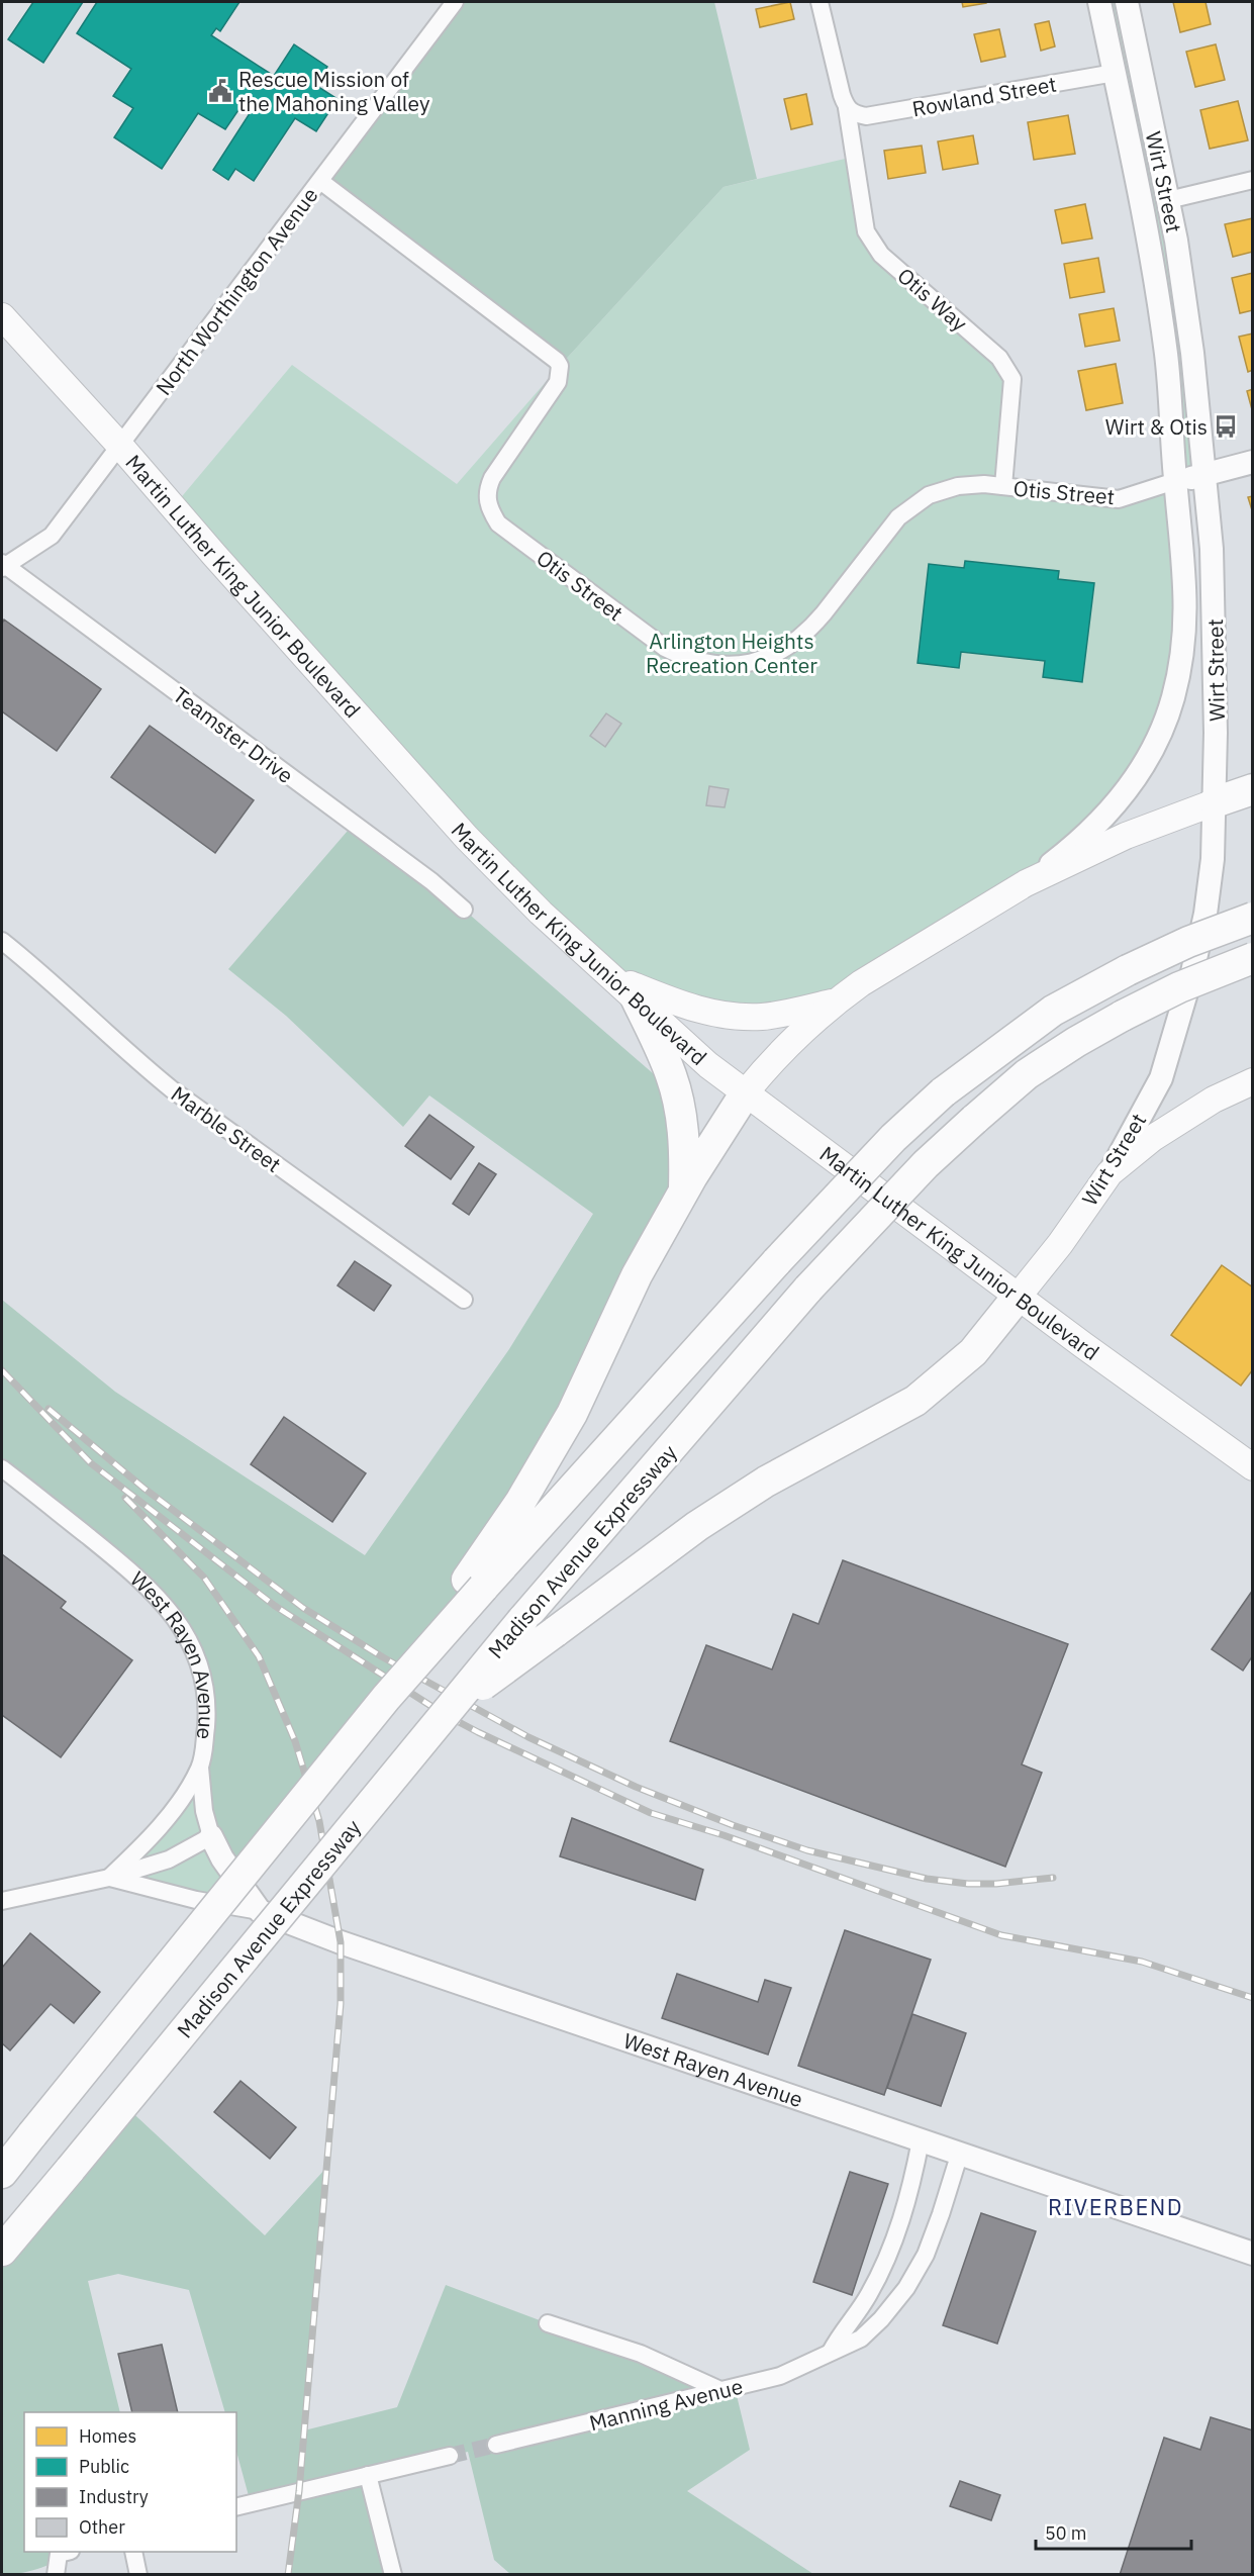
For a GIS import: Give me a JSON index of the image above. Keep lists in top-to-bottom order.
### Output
{
  "streets": {
    "highway": ["Madison Avenue Expressway"],
    "main road": ["Wirt Street", "Martin Luther King Junior Boulevard", "West Rayen Avenue"],
    "street": [
      "Rowland Street",
      "North Worthington Avenue",
      "Otis Way",
      "Otis Street",
      "Teamster Drive",
      "Marble Street",
      "Manning Avenue"
    ]
  },
  "crossings": [
    ["Rowland Street", "Wirt Street"],
    ["Rowland Street", "Otis Way"],
    ["Wirt Street", "Otis Street"],
    ["Wirt Street", "Martin Luther King Junior Boulevard"],
    ["North Worthington Avenue", "Otis Street"],
    ["North Worthington Avenue", "Martin Luther King Junior Boulevard"],
    ["North Worthington Avenue", "Teamster Drive"],
    ["Otis Way", "Otis Street"],
    ["West Rayen Avenue", "Manning Avenue"]
  ],
  "districts": ["RIVERBEND"],
  "parks": ["Arlington Heights Recreation Center"],
  "places": {
    "public building": ["Rescue Mission of the Mahoning Valley"],
    "bus stop": ["Wirt & Otis"]
  },
  "legend": [
    "Homes",
    "Public",
    "Industry",
    "Other"
  ],
  "scale_bar": "50 m"
}
